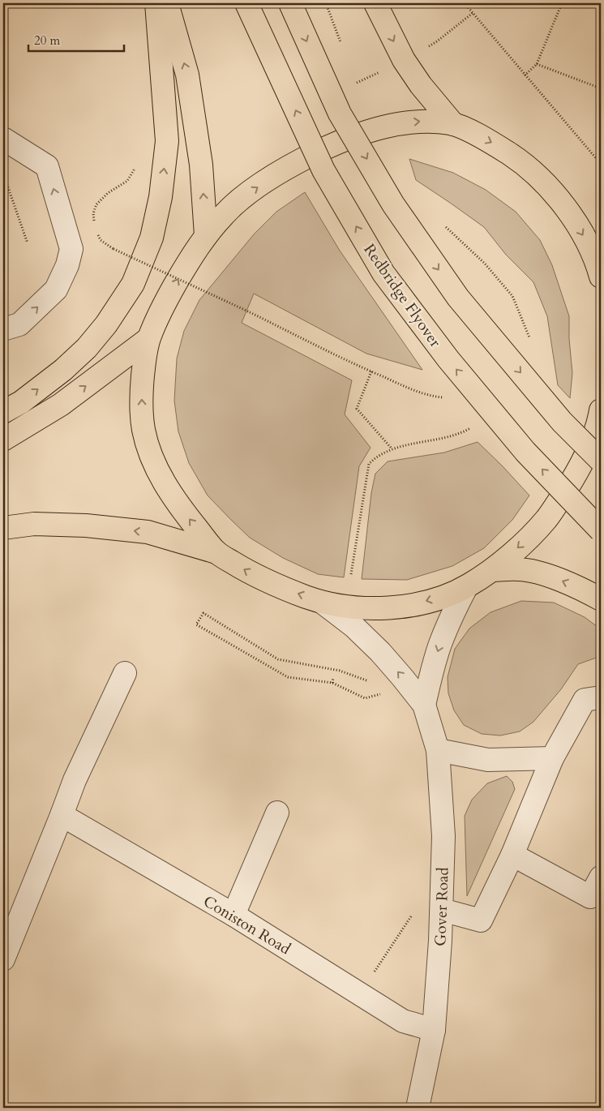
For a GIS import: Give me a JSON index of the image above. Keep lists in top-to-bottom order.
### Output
{
  "streets": {
    "main road": ["Redbridge Flyover"],
    "street": ["Gover Road", "Coniston Road"]
  },
  "crossings": [
    ["Gover Road", "Coniston Road"]
  ],
  "scale_bar": "20 m"
}
